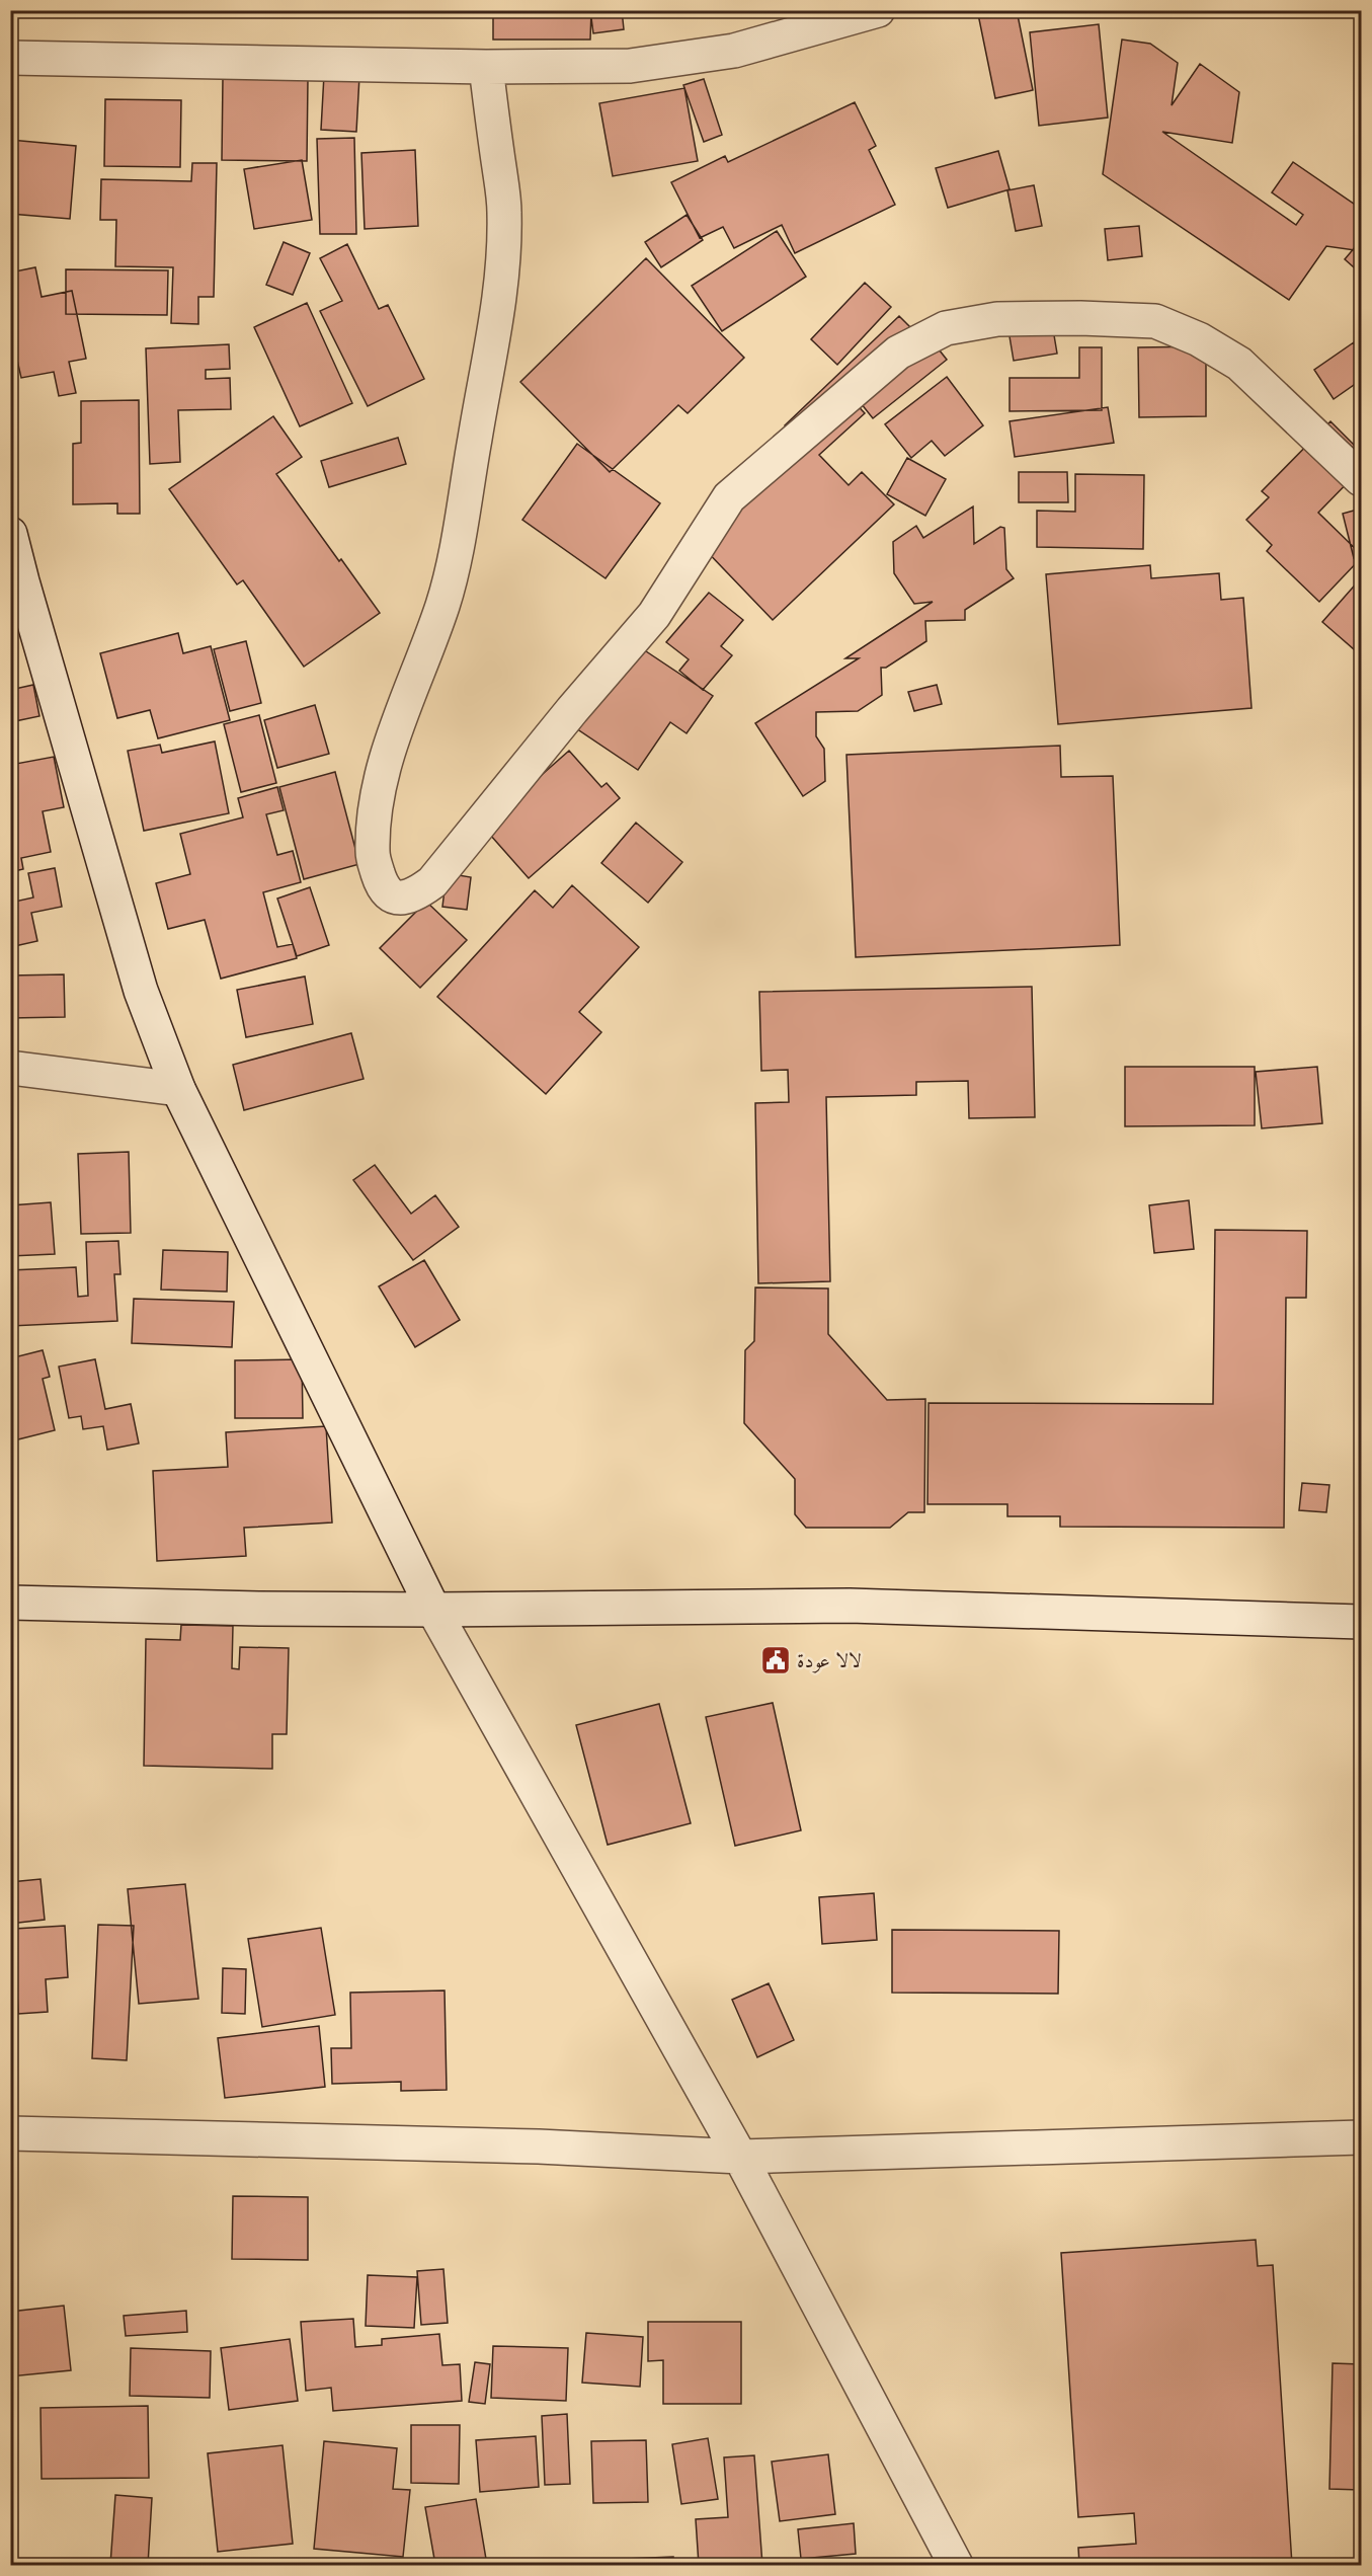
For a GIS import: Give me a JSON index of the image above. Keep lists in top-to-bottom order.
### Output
{
  "places": {
    "public building": ["لالا عودة"]
  }
}
